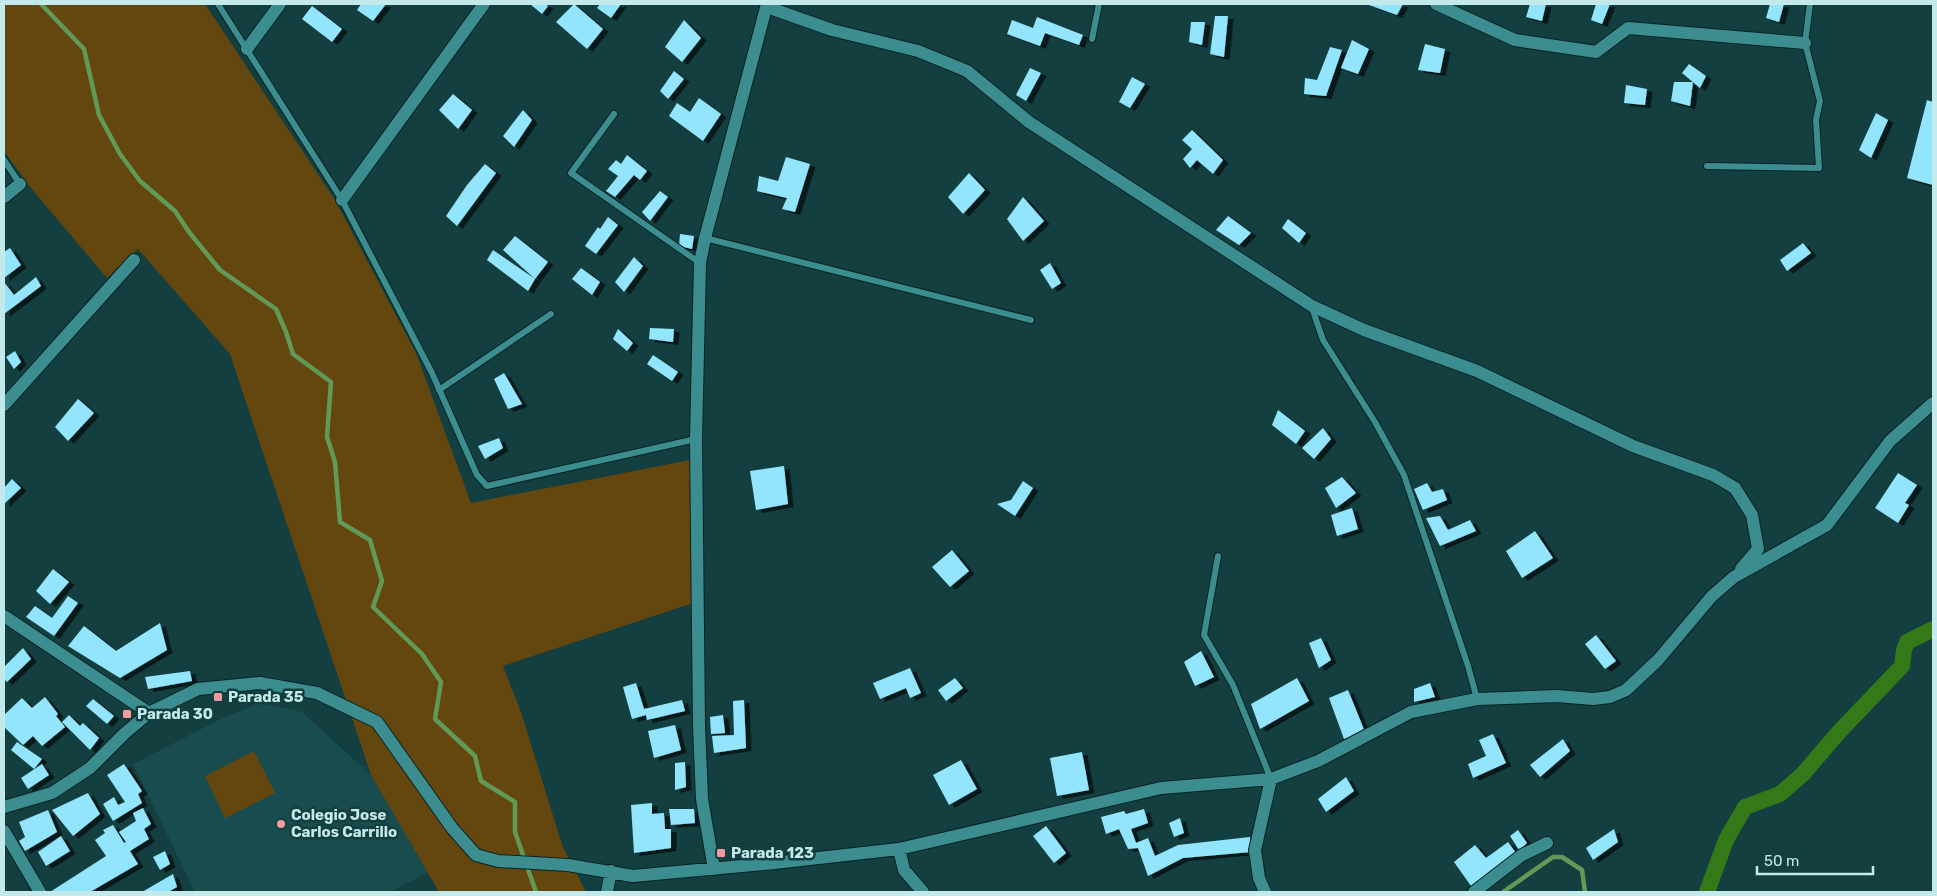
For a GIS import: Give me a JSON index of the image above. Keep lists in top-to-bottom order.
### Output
{
  "places": {
    "transit": ["Parada 35", "Parada 30", "Parada 123"],
    "other": ["Colegio Jose Carlos Carrillo"]
  },
  "scale_bar": "50 m"
}
